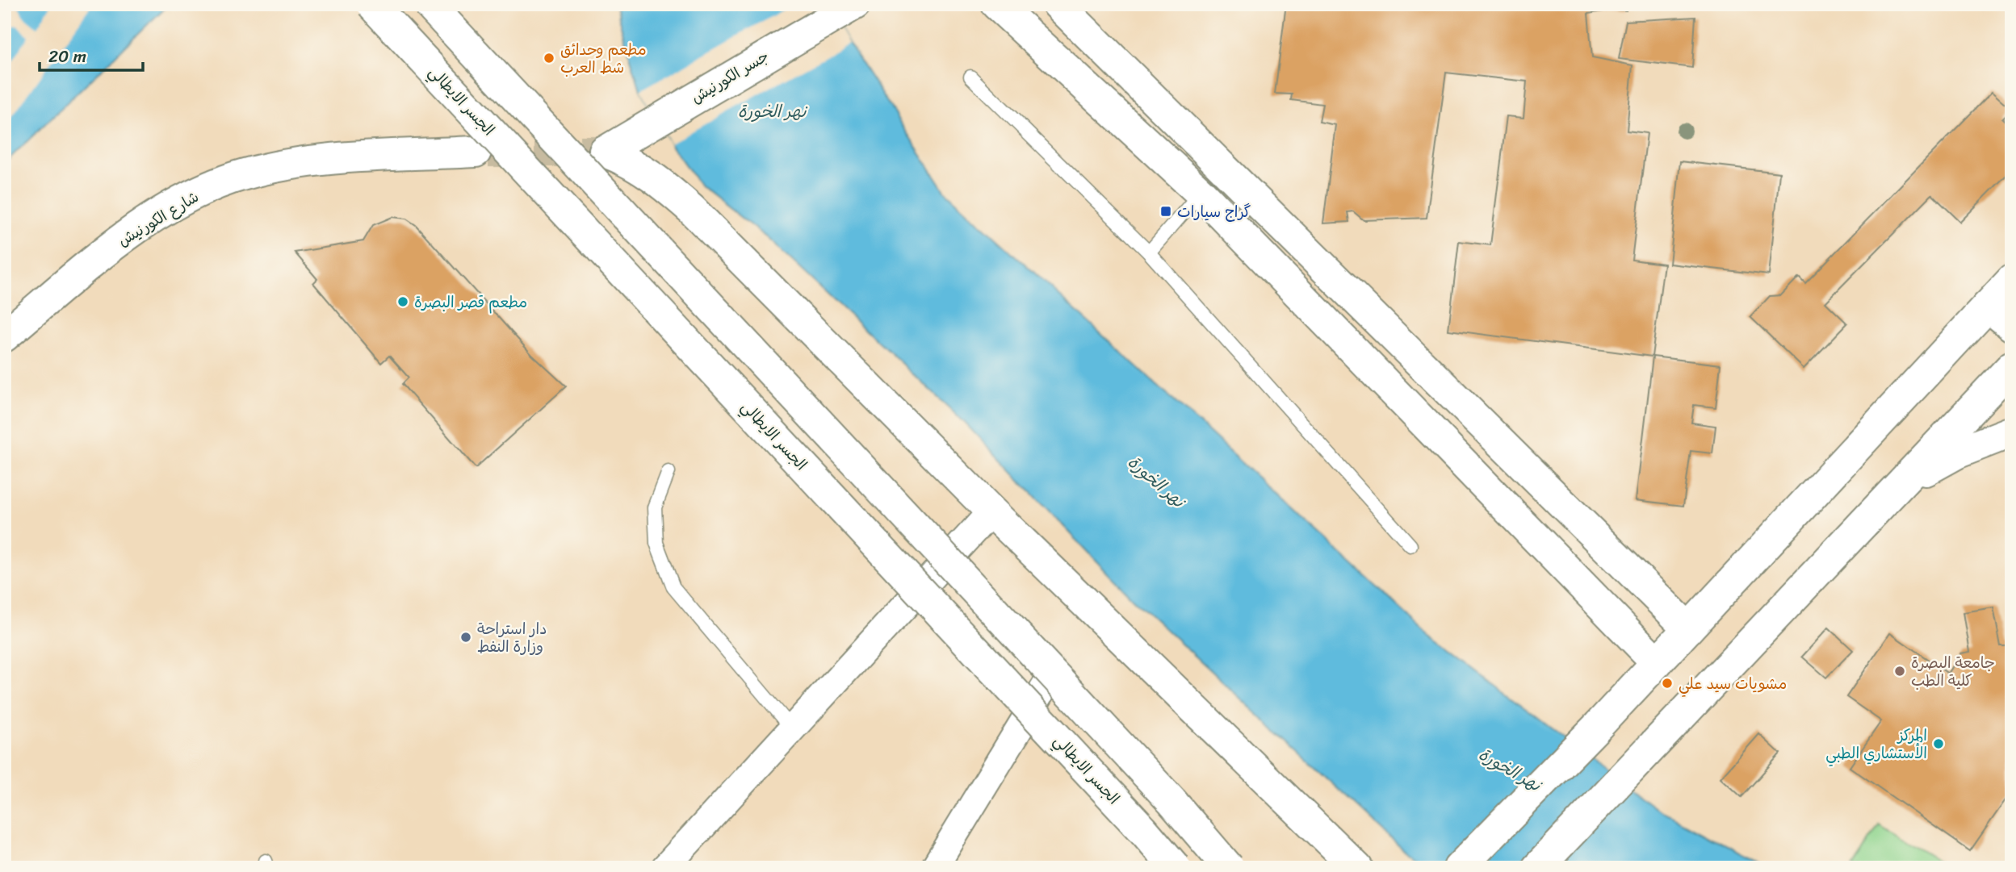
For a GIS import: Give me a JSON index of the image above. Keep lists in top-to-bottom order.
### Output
{
  "streets": {
    "main road": ["جسر الكورنيش", "الجسر الايطالي", "شارع الكورنيش"]
  },
  "water": ["نهر الخورة"],
  "places": {
    "other": [
      "مطعم وحدائق شط العرب",
      "مطعم قصر البصرة",
      "دار استراحة وزارة النفط",
      "جامعة البصرة كلية الطب",
      "مشويات سيد علي",
      "المركز الأستشاري الطبي"
    ],
    "transit": ["گراج سيارات"]
  },
  "scale_bar": "20 m"
}
